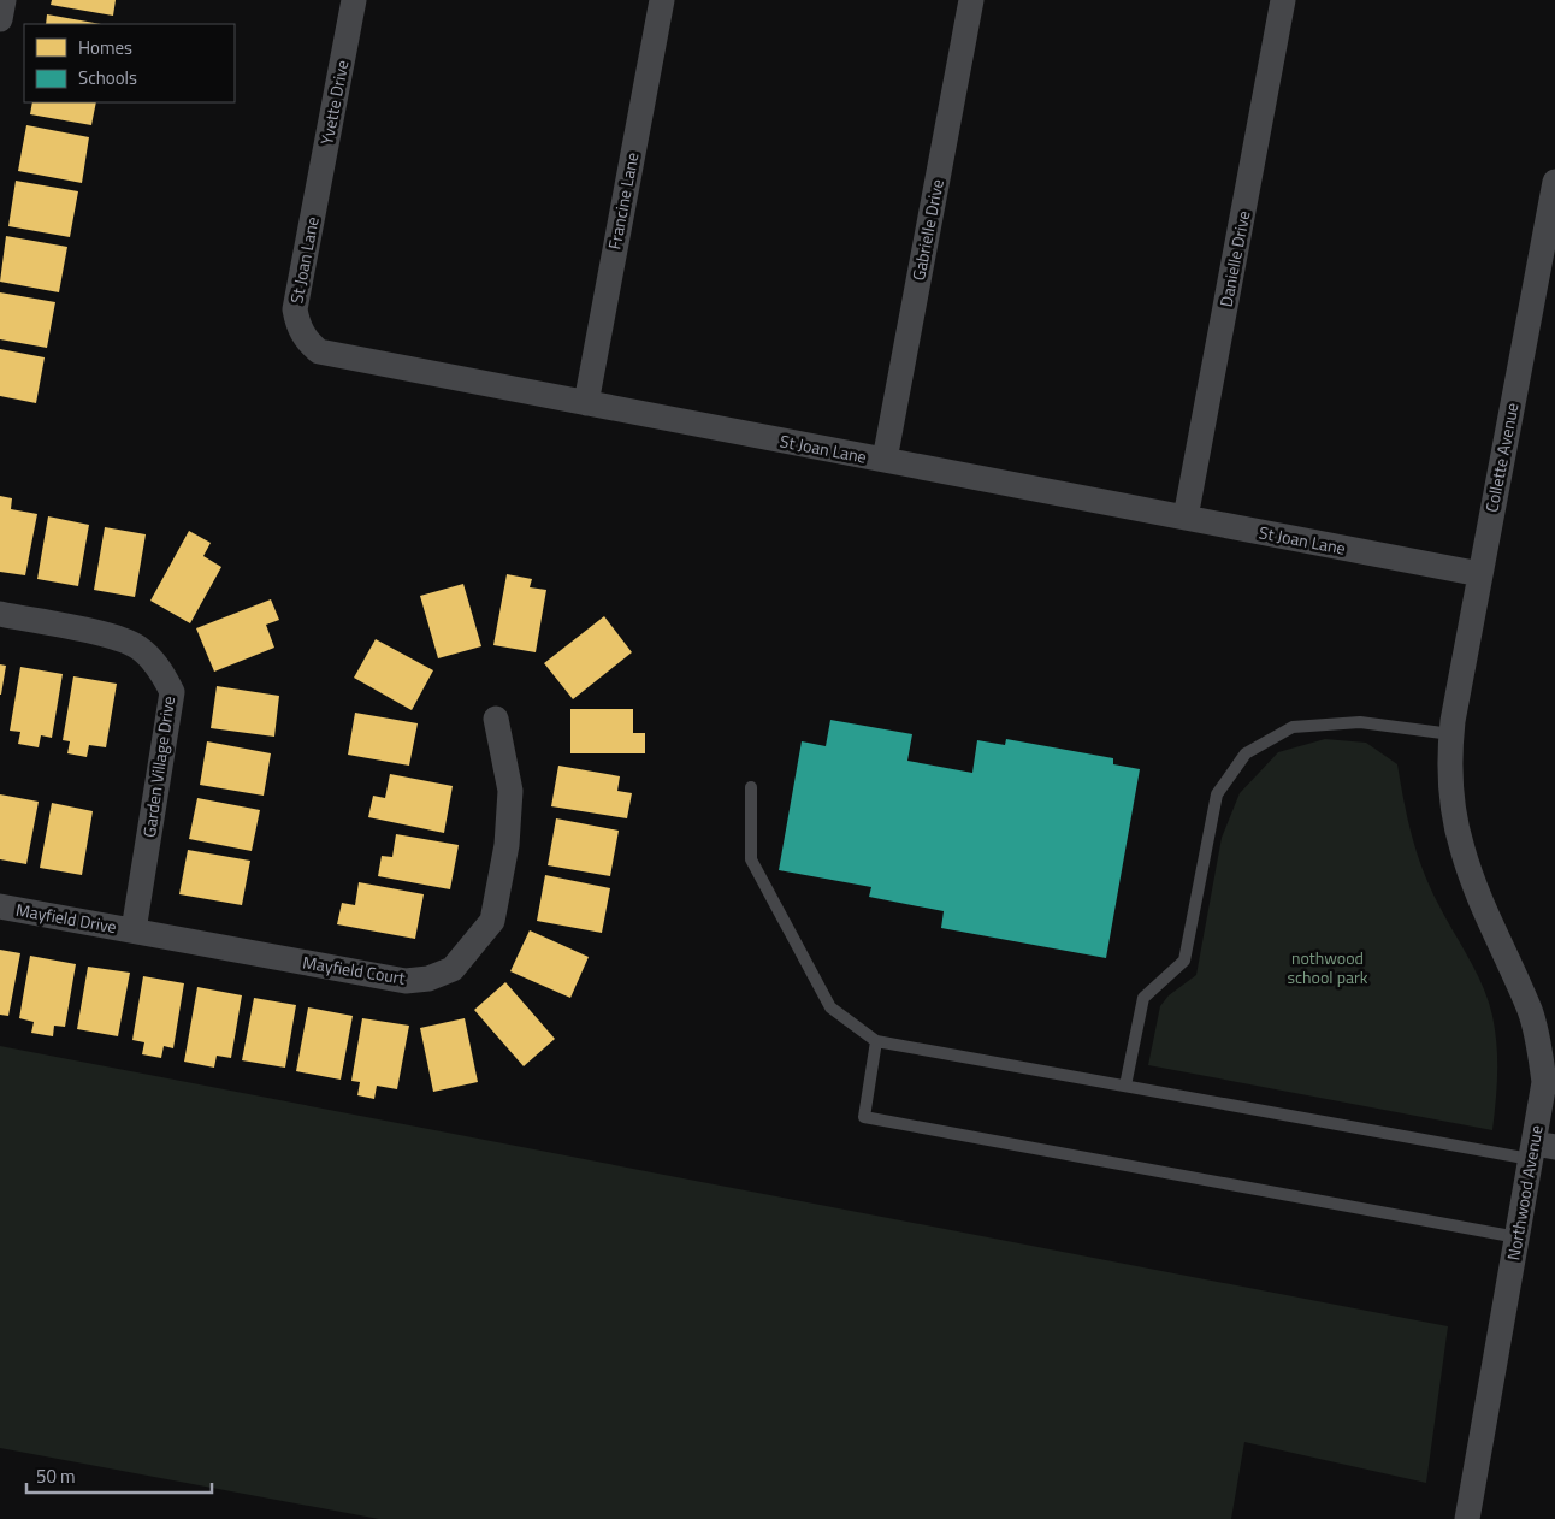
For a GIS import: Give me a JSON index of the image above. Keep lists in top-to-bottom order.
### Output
{
  "streets": {
    "street": [
      "Yvette Drive",
      "Francine Lane",
      "Gabrielle Drive",
      "Danielle Drive",
      "St Joan Lane",
      "Collette Avenue",
      "Garden Village Drive",
      "Mayfield Drive",
      "Mayfield Court",
      "Northwood Avenue"
    ]
  },
  "crossings": [
    ["Yvette Drive", "St Joan Lane"],
    ["Francine Lane", "St Joan Lane"],
    ["Gabrielle Drive", "St Joan Lane"],
    ["Danielle Drive", "St Joan Lane"],
    ["St Joan Lane", "Collette Avenue"],
    ["Collette Avenue", "Northwood Avenue"],
    ["Garden Village Drive", "Mayfield Drive"],
    ["Garden Village Drive", "Mayfield Court"],
    ["Mayfield Drive", "Mayfield Court"]
  ],
  "parks": ["nothwood school park"],
  "legend": ["Homes", "Schools"],
  "scale_bar": "50 m"
}
